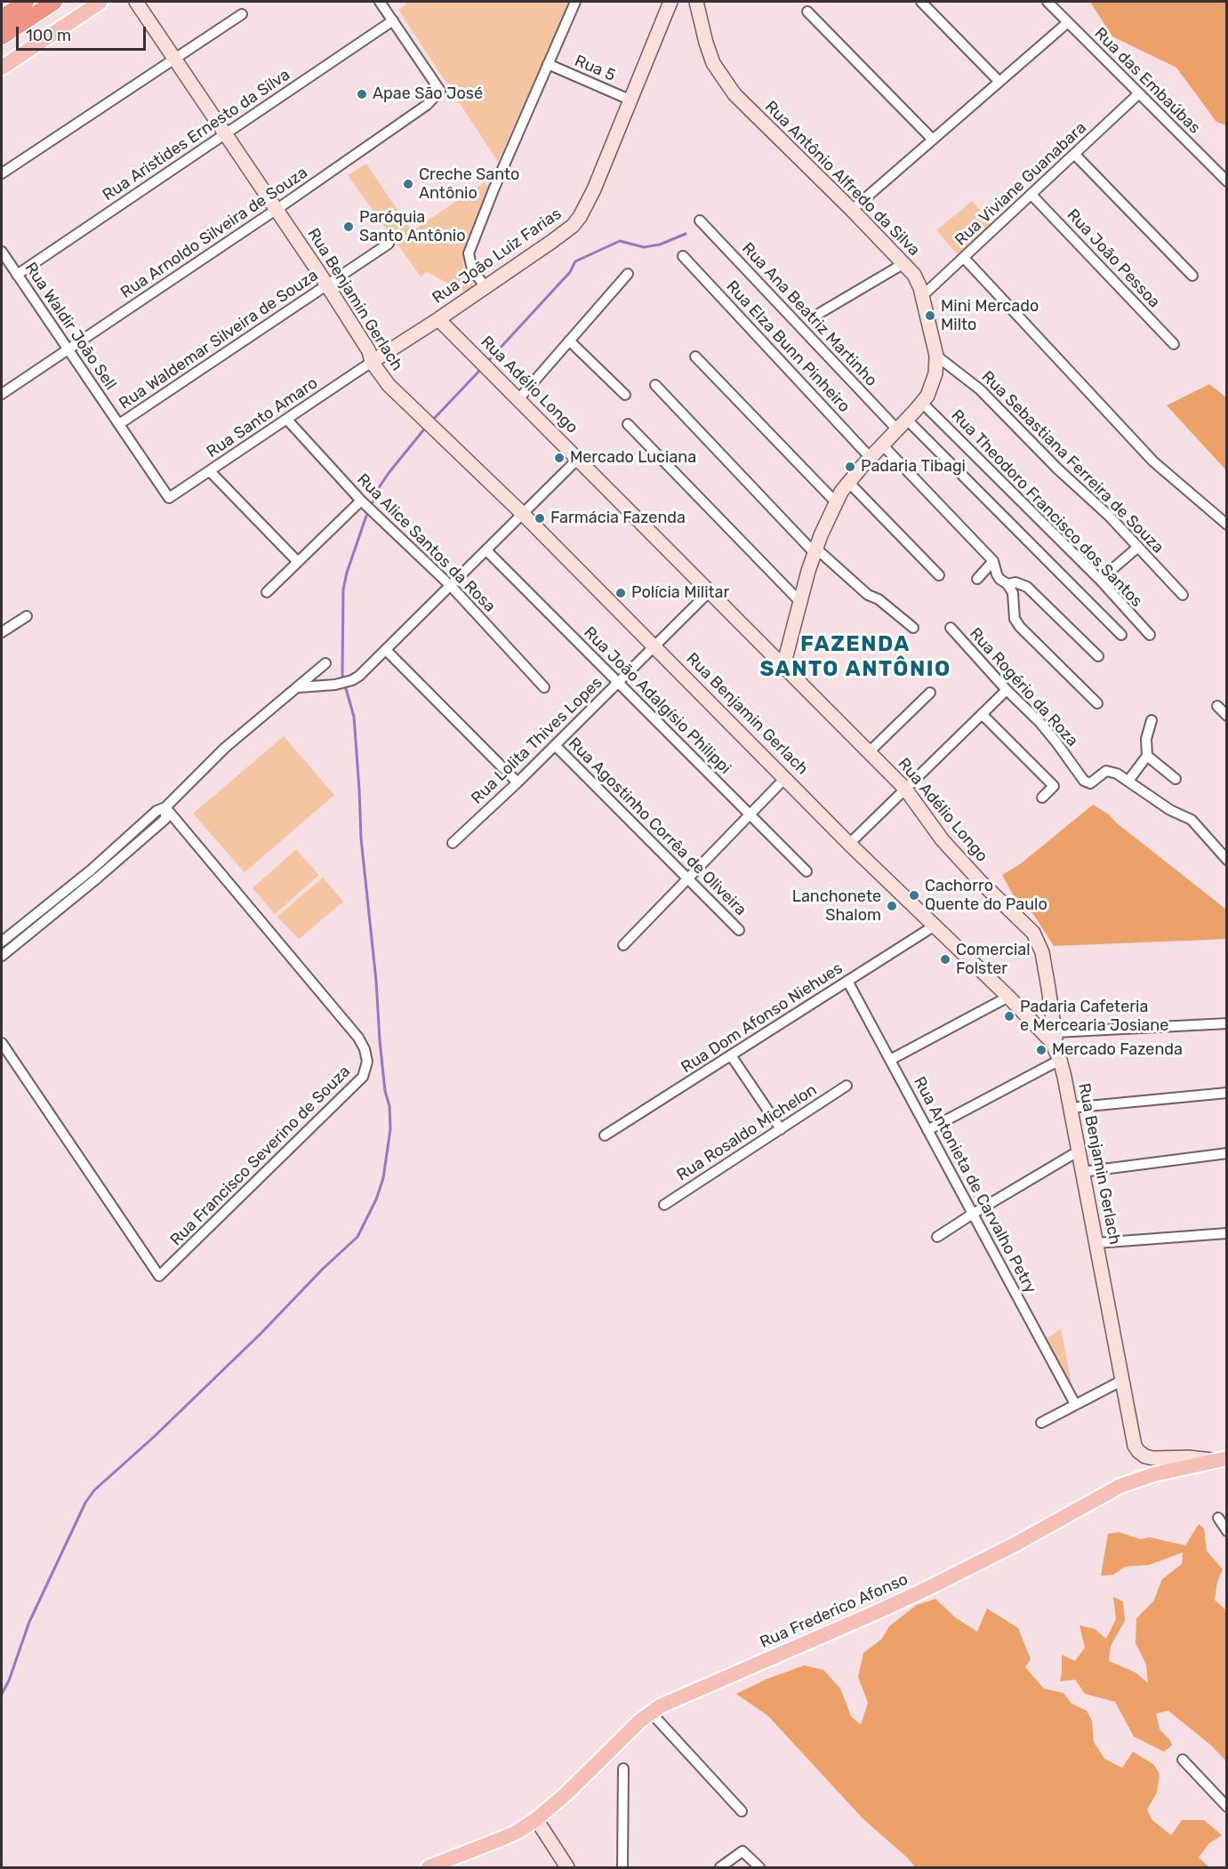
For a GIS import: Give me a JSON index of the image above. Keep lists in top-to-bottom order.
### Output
{
  "streets": {
    "main road": ["Rua Frederico Afonso"],
    "street": [
      "Rua 5",
      "Rua das Embaúbas",
      "Rua Aristides Ernesto da Silva",
      "Rua Antônio Alfredo da Silva",
      "Rua Viviane Guanabara",
      "Rua Arnoldo Silveira de Souza",
      "Rua João Luiz Farias",
      "Rua João Pessoa",
      "Rua Benjamin Gerlach",
      "Rua Ana Beatriz Martinho",
      "Rua Waldir João Sell",
      "Rua Waldemar Silveira de Souza",
      "Rua Elza Bunn Pinheiro",
      "Rua Adélio Longo",
      "Rua Santo Amaro",
      "Rua Sebastiana Ferreira de Souza",
      "Rua Theodoro Francisco dos Santos",
      "Rua Alice Santos da Rosa",
      "Rua Rogério da Roza",
      "Rua João Adalgísio Philippi",
      "Rua Lolita Thives Lopes",
      "Rua Agostinho Corrêa de Oliveira",
      "Rua Dom Afonso Niehues",
      "Rua Rosaldo Michelon",
      "Rua Francisco Severino de Souza",
      "Rua Antonieta de Carvalho Petry"
    ]
  },
  "crossings": [
    ["Rua 5", "Rua João Luiz Farias"],
    ["Rua das Embaúbas", "Rua Viviane Guanabara"],
    ["Rua Aristides Ernesto da Silva", "Rua Arnoldo Silveira de Souza"],
    ["Rua Aristides Ernesto da Silva", "Rua Benjamin Gerlach"],
    ["Rua Aristides Ernesto da Silva", "Rua Waldir João Sell"],
    ["Rua Antônio Alfredo da Silva", "Rua Viviane Guanabara"],
    ["Rua Antônio Alfredo da Silva", "Rua Ana Beatriz Martinho"],
    ["Rua Antônio Alfredo da Silva", "Rua Elza Bunn Pinheiro"],
    ["Rua Antônio Alfredo da Silva", "Rua Adélio Longo"],
    ["Rua Antônio Alfredo da Silva", "Rua Sebastiana Ferreira de Souza"],
    ["Rua Antônio Alfredo da Silva", "Rua Theodoro Francisco dos Santos"],
    ["Rua Viviane Guanabara", "Rua João Pessoa"],
    ["Rua Arnoldo Silveira de Souza", "Rua Benjamin Gerlach"],
    ["Rua Arnoldo Silveira de Souza", "Rua Waldir João Sell"],
    ["Rua João Luiz Farias", "Rua Benjamin Gerlach"],
    ["Rua João Luiz Farias", "Rua Adélio Longo"],
    ["Rua João Luiz Farias", "Rua Santo Amaro"],
    ["Rua Benjamin Gerlach", "Rua Waldemar Silveira de Souza"],
    ["Rua Benjamin Gerlach", "Rua Adélio Longo"],
    ["Rua Benjamin Gerlach", "Rua Santo Amaro"],
    ["Rua Benjamin Gerlach", "Rua Lolita Thives Lopes"],
    ["Rua Benjamin Gerlach", "Rua Dom Afonso Niehues"],
    ["Rua Benjamin Gerlach", "Rua Frederico Afonso"],
    ["Rua Waldir João Sell", "Rua Waldemar Silveira de Souza"],
    ["Rua Waldir João Sell", "Rua Santo Amaro"],
    ["Rua Adélio Longo", "Rua Lolita Thives Lopes"],
    ["Rua Santo Amaro", "Rua Alice Santos da Rosa"],
    ["Rua João Adalgísio Philippi", "Rua Lolita Thives Lopes"],
    ["Rua Lolita Thives Lopes", "Rua Agostinho Corrêa de Oliveira"],
    ["Rua Dom Afonso Niehues", "Rua Antonieta de Carvalho Petry"]
  ],
  "districts": ["FAZENDA SANTO ANTÔNIO"],
  "places": [
    "Apae São José",
    "Creche Santo Antônio",
    "Paróquia Santo Antônio",
    "Mini Mercado Milto",
    "Mercado Luciana",
    "Padaria Tibagi",
    "Farmácia Fazenda",
    "Polícia Militar",
    "Cachorro Quente do Paulo",
    "Lanchonete Shalom",
    "Comercial Folster",
    "Padaria Cafeteria e Mercearia Josiane",
    "Mercado Fazenda"
  ],
  "scale_bar": "100 m"
}
